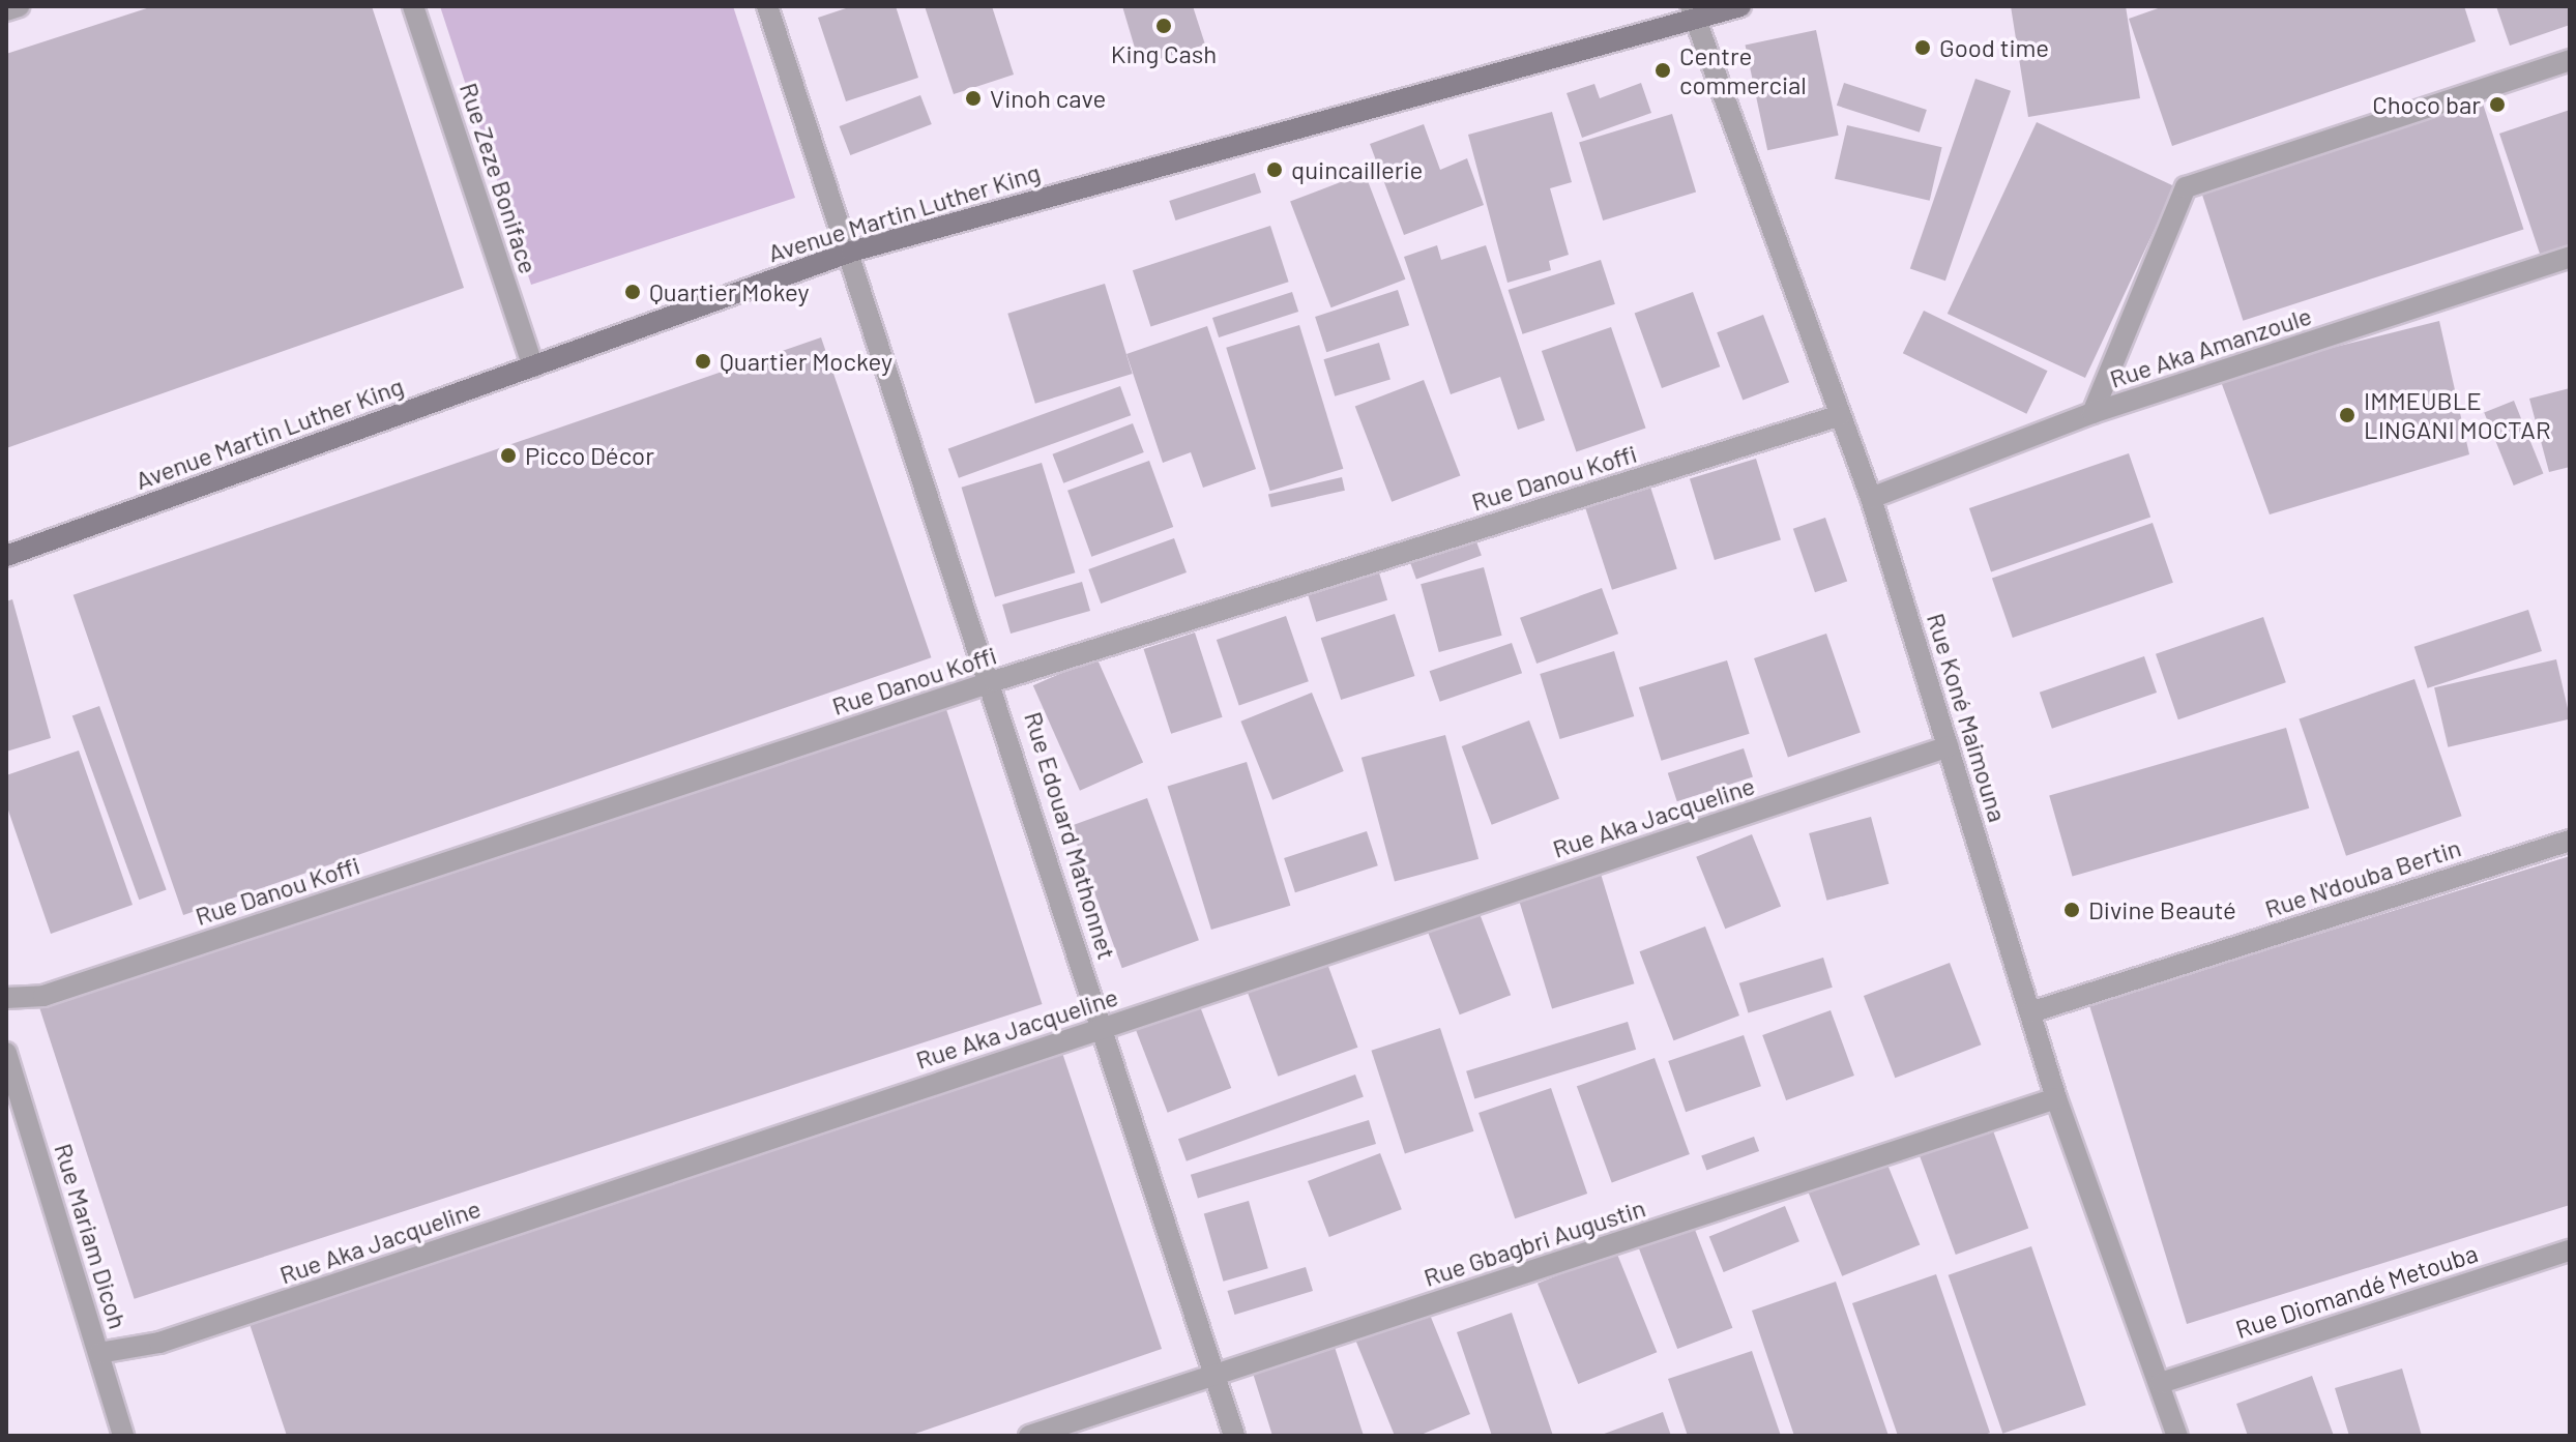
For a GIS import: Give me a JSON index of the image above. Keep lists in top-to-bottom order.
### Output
{
  "streets": {
    "street": [
      "Rue Zeze Boniface",
      "Avenue Martin Luther King",
      "Rue Aka Amanzoule",
      "Rue Danou Koffi",
      "Rue Koné Maimouna",
      "Rue Aka Jacqueline",
      "Rue Edouard Mathonnet",
      "Rue N'douba Bertin",
      "Rue Mariam Dicoh",
      "Rue Gbagbri Augustin",
      "Rue Diomandé Metouba"
    ]
  },
  "crossings": [
    ["Rue Zeze Boniface", "Avenue Martin Luther King"],
    ["Avenue Martin Luther King", "Rue Koné Maimouna"],
    ["Avenue Martin Luther King", "Rue Edouard Mathonnet"],
    ["Rue Aka Amanzoule", "Rue Koné Maimouna"],
    ["Rue Danou Koffi", "Rue Koné Maimouna"],
    ["Rue Danou Koffi", "Rue Edouard Mathonnet"],
    ["Rue Koné Maimouna", "Rue Aka Jacqueline"],
    ["Rue Koné Maimouna", "Rue N'douba Bertin"],
    ["Rue Koné Maimouna", "Rue Gbagbri Augustin"],
    ["Rue Koné Maimouna", "Rue Diomandé Metouba"],
    ["Rue Aka Jacqueline", "Rue Edouard Mathonnet"],
    ["Rue Aka Jacqueline", "Rue Mariam Dicoh"],
    ["Rue Edouard Mathonnet", "Rue Gbagbri Augustin"]
  ],
  "places": [
    "King Cash",
    "Good time",
    "Centre commercial",
    "Vinoh cave",
    "Choco bar",
    "quincaillerie",
    "Quartier Mokey",
    "Quartier Mockey",
    "IMMEUBLE LINGANI MOCTAR",
    "Picco Décor",
    "Divine Beauté"
  ]
}
